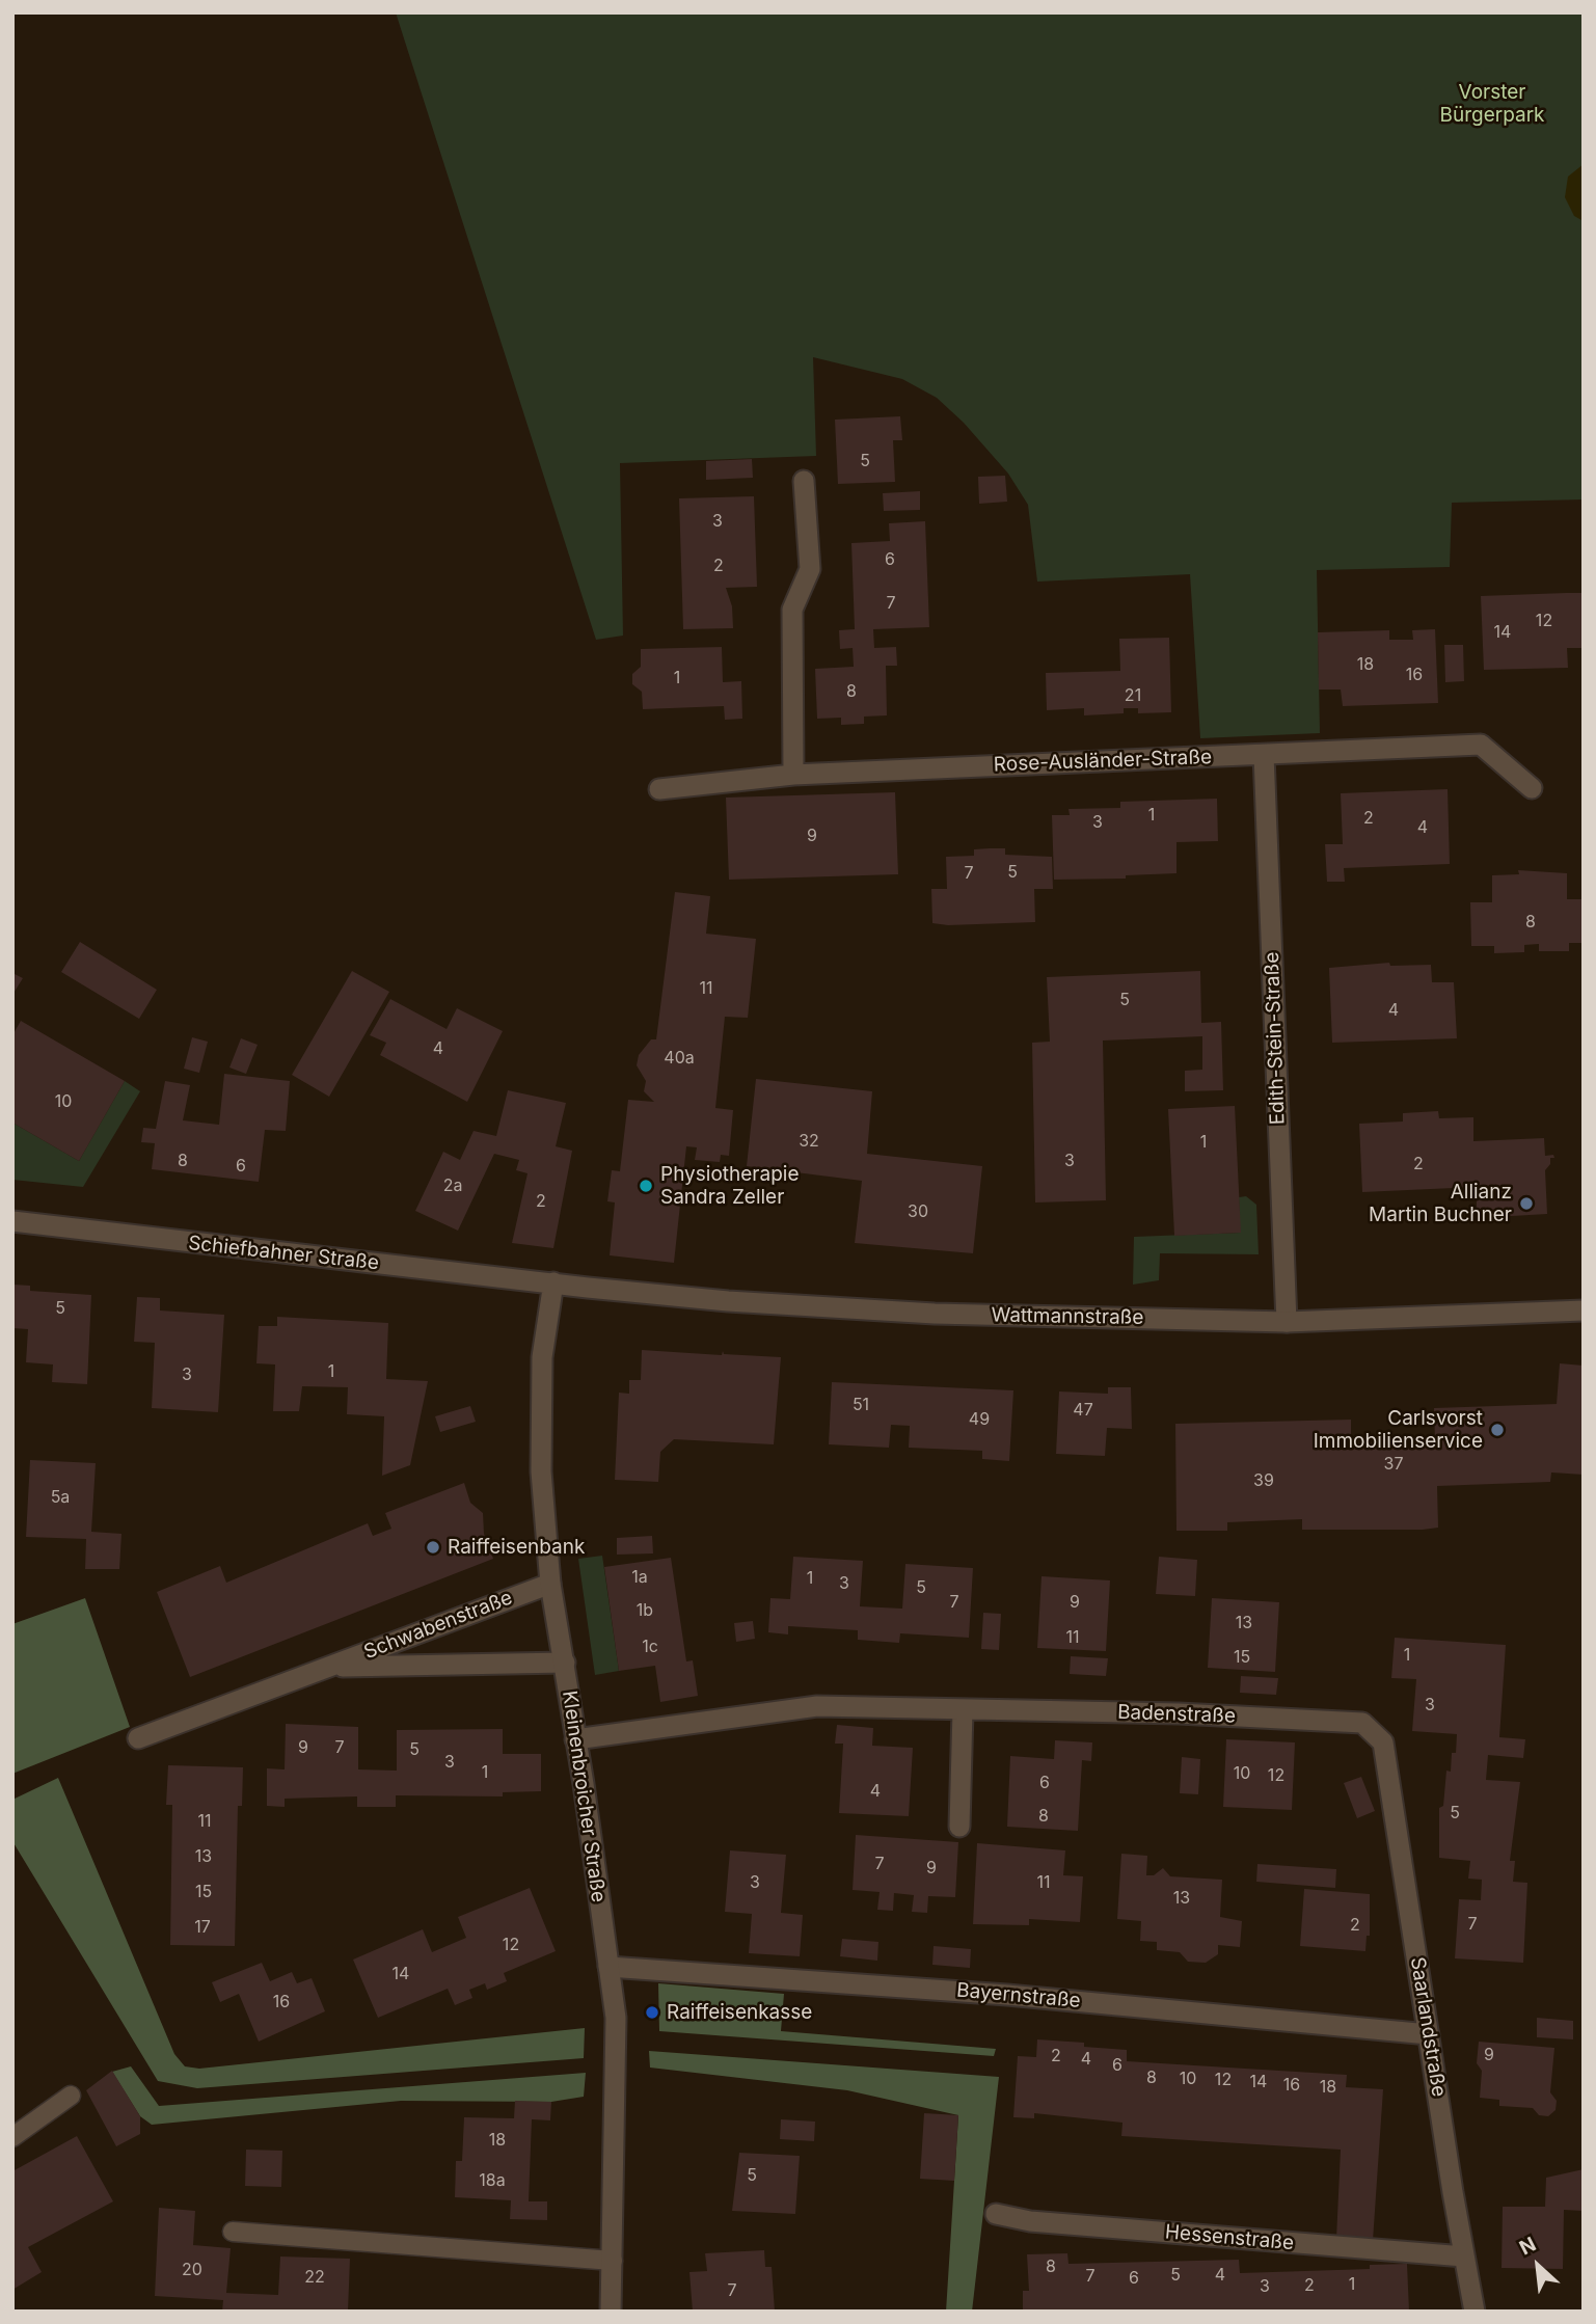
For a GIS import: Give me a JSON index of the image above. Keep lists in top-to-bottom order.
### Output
{
  "streets": {
    "street": [
      "Rose-Ausländer-Straße",
      "Edith-Stein-Straße",
      "Schiefbahner Straße",
      "Wattmannstraße",
      "Schwabenstraße",
      "Badenstraße",
      "Kleinenbroicher Straße",
      "Bayernstraße",
      "Saarlandstraße",
      "Hessenstraße"
    ]
  },
  "crossings": [
    ["Rose-Ausländer-Straße", "Edith-Stein-Straße"],
    ["Edith-Stein-Straße", "Wattmannstraße"],
    ["Schiefbahner Straße", "Wattmannstraße"],
    ["Schiefbahner Straße", "Kleinenbroicher Straße"],
    ["Wattmannstraße", "Kleinenbroicher Straße"],
    ["Schwabenstraße", "Kleinenbroicher Straße"],
    ["Badenstraße", "Kleinenbroicher Straße"],
    ["Badenstraße", "Saarlandstraße"],
    ["Kleinenbroicher Straße", "Bayernstraße"],
    ["Bayernstraße", "Saarlandstraße"],
    ["Saarlandstraße", "Hessenstraße"]
  ],
  "parks": ["Vorster Bürgerpark"],
  "places": [
    "Physiotherapie Sandra Zeller",
    "Allianz Martin Buchner",
    "Carlsvorst Immobilienservice",
    "Raiffeisenbank",
    "Raiffeisenkasse"
  ],
  "house_numbers": [
    "5",
    "3",
    "6",
    "2",
    "7",
    "12",
    "14",
    "18",
    "16",
    "1",
    "8",
    "21",
    "1",
    "2",
    "3",
    "4",
    "9",
    "5",
    "7",
    "8",
    "11",
    "5",
    "4",
    "4",
    "40a",
    "10",
    "32",
    "1",
    "8",
    "3",
    "2",
    "6",
    "2a",
    "2",
    "30",
    "5",
    "1",
    "3",
    "51",
    "47",
    "49",
    "37",
    "39",
    "5a",
    "1a",
    "1",
    "3",
    "5",
    "7",
    "9",
    "1b",
    "13",
    "11",
    "1c",
    "1",
    "15",
    "3",
    "9",
    "7",
    "5",
    "3",
    "1",
    "10",
    "12",
    "6",
    "4",
    "5",
    "8",
    "11",
    "13",
    "7",
    "9",
    "3",
    "11",
    "15",
    "13",
    "7",
    "2",
    "17",
    "12",
    "14",
    "16",
    "9",
    "2",
    "4",
    "6",
    "8",
    "10",
    "12",
    "14",
    "16",
    "18",
    "18",
    "5",
    "18a",
    "8",
    "20",
    "5",
    "4",
    "7",
    "22",
    "6",
    "1",
    "2",
    "3",
    "7"
  ],
  "north": "top left"
}
